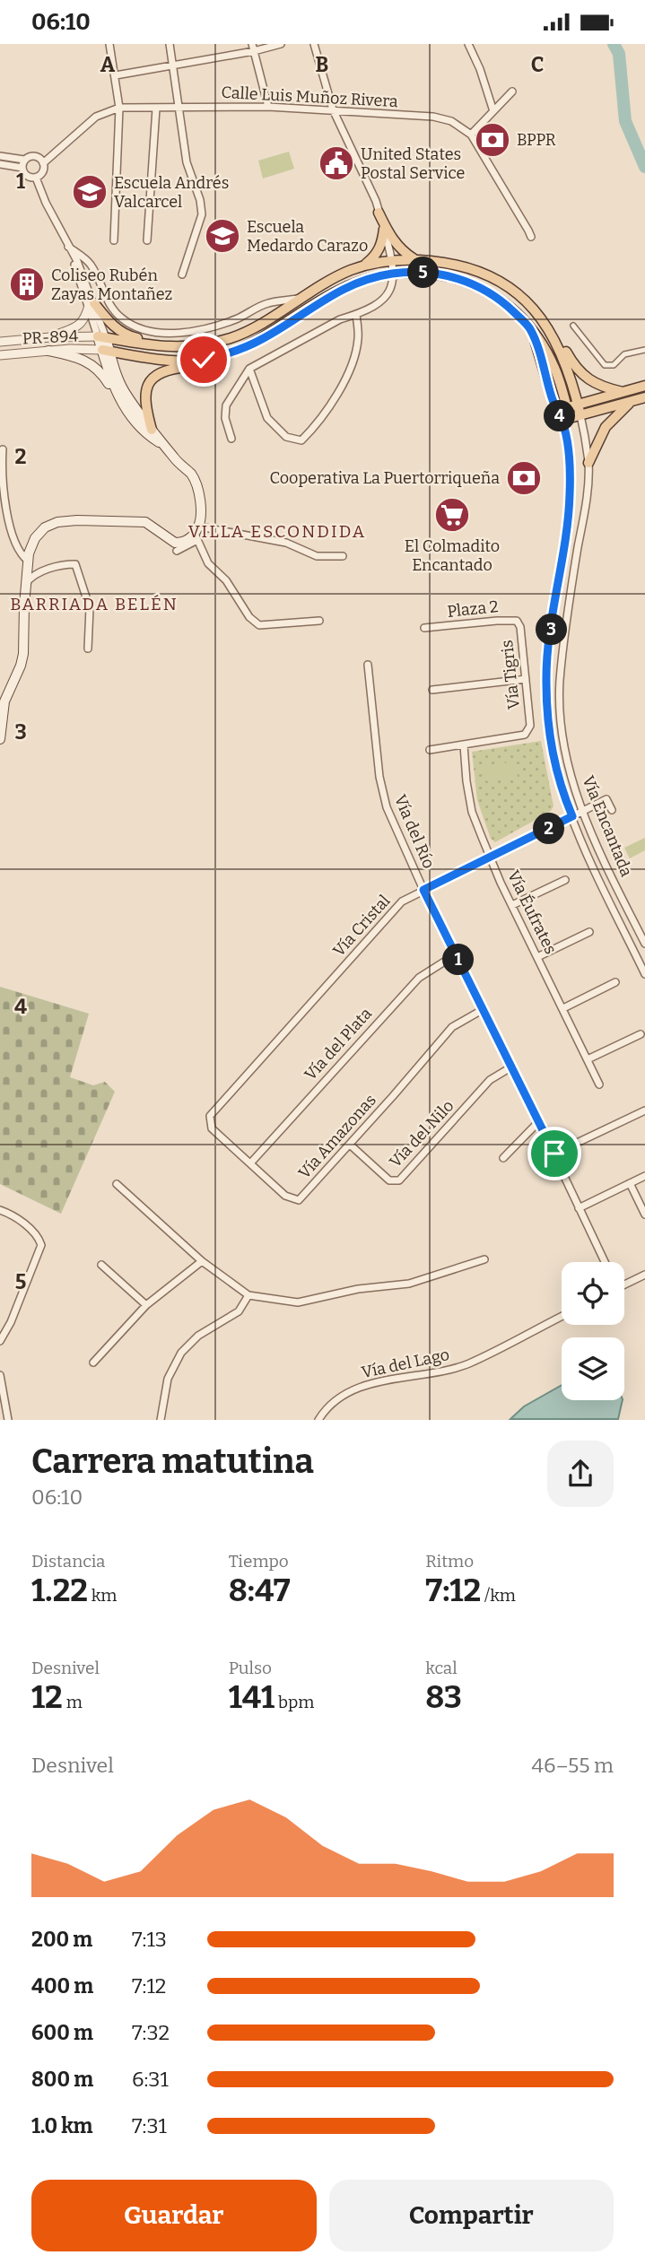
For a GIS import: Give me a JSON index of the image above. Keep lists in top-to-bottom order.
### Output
{
  "streets": {
    "street": [
      "Calle Luis Muñoz Rivera",
      "PR-894",
      "Plaza 2",
      "Vía Tigris",
      "Vía Encantada",
      "Vía del Río",
      "Vía Éufrates",
      "Vía Cristal",
      "Vía del Plata",
      "Vía del Nilo",
      "Vía Amazonas",
      "Vía del Lago"
    ]
  },
  "crossings": [
    ["Plaza 2", "Vía Tigris"],
    ["Vía Tigris", "Vía Éufrates"],
    ["Vía Encantada", "Vía Cristal"],
    ["Vía del Río", "Vía Cristal"],
    ["Vía del Río", "Vía del Plata"],
    ["Vía del Río", "Vía del Nilo"],
    ["Vía del Río", "Vía Amazonas"],
    ["Vía Éufrates", "Vía Cristal"],
    ["Vía Cristal", "Vía Amazonas"],
    ["Vía del Plata", "Vía Amazonas"],
    ["Vía del Nilo", "Vía Amazonas"]
  ],
  "districts": ["VILLA ESCONDIDA", "BARRIADA BELÉN"],
  "places": {
    "bank": ["BPPR", "Cooperativa La Puertorriqueña"],
    "public building": ["United States Postal Service"],
    "school or university": ["Escuela Andrés Valcarcel", "Escuela Medardo Carazo"],
    "building": ["Coliseo Rubén Zayas Montañez"],
    "supermarket": ["El Colmadito Encantado"]
  },
  "page": {
    "status": "06:10",
    "pins": [
      "5",
      "4",
      "3",
      "2",
      "1"
    ],
    "heading": ["Carrera matutina", "06:10"],
    "stats": [
      ["Distancia", "1.22 km"],
      ["Tiempo", "8:47"],
      ["Ritmo", "7:12 /km"],
      ["Desnivel", "12 m"],
      ["Pulso", "141 bpm"],
      ["kcal", "83"]
    ],
    "chart": ["Desnivel", "46–55 m"],
    "list": [
      {
        "name": "200 m",
        "note": "7:13"
      },
      {
        "name": "400 m",
        "note": "7:12"
      },
      {
        "name": "600 m",
        "note": "7:32"
      },
      {
        "name": "800 m",
        "note": "6:31"
      },
      {
        "name": "1.0 km",
        "note": "7:31"
      }
    ],
    "buttons": ["Guardar", "Compartir"]
  },
  "grid": {
    "columns": ["A", "B", "C"],
    "rows": [
      "1",
      "2",
      "3",
      "4",
      "5"
    ]
  }
}
